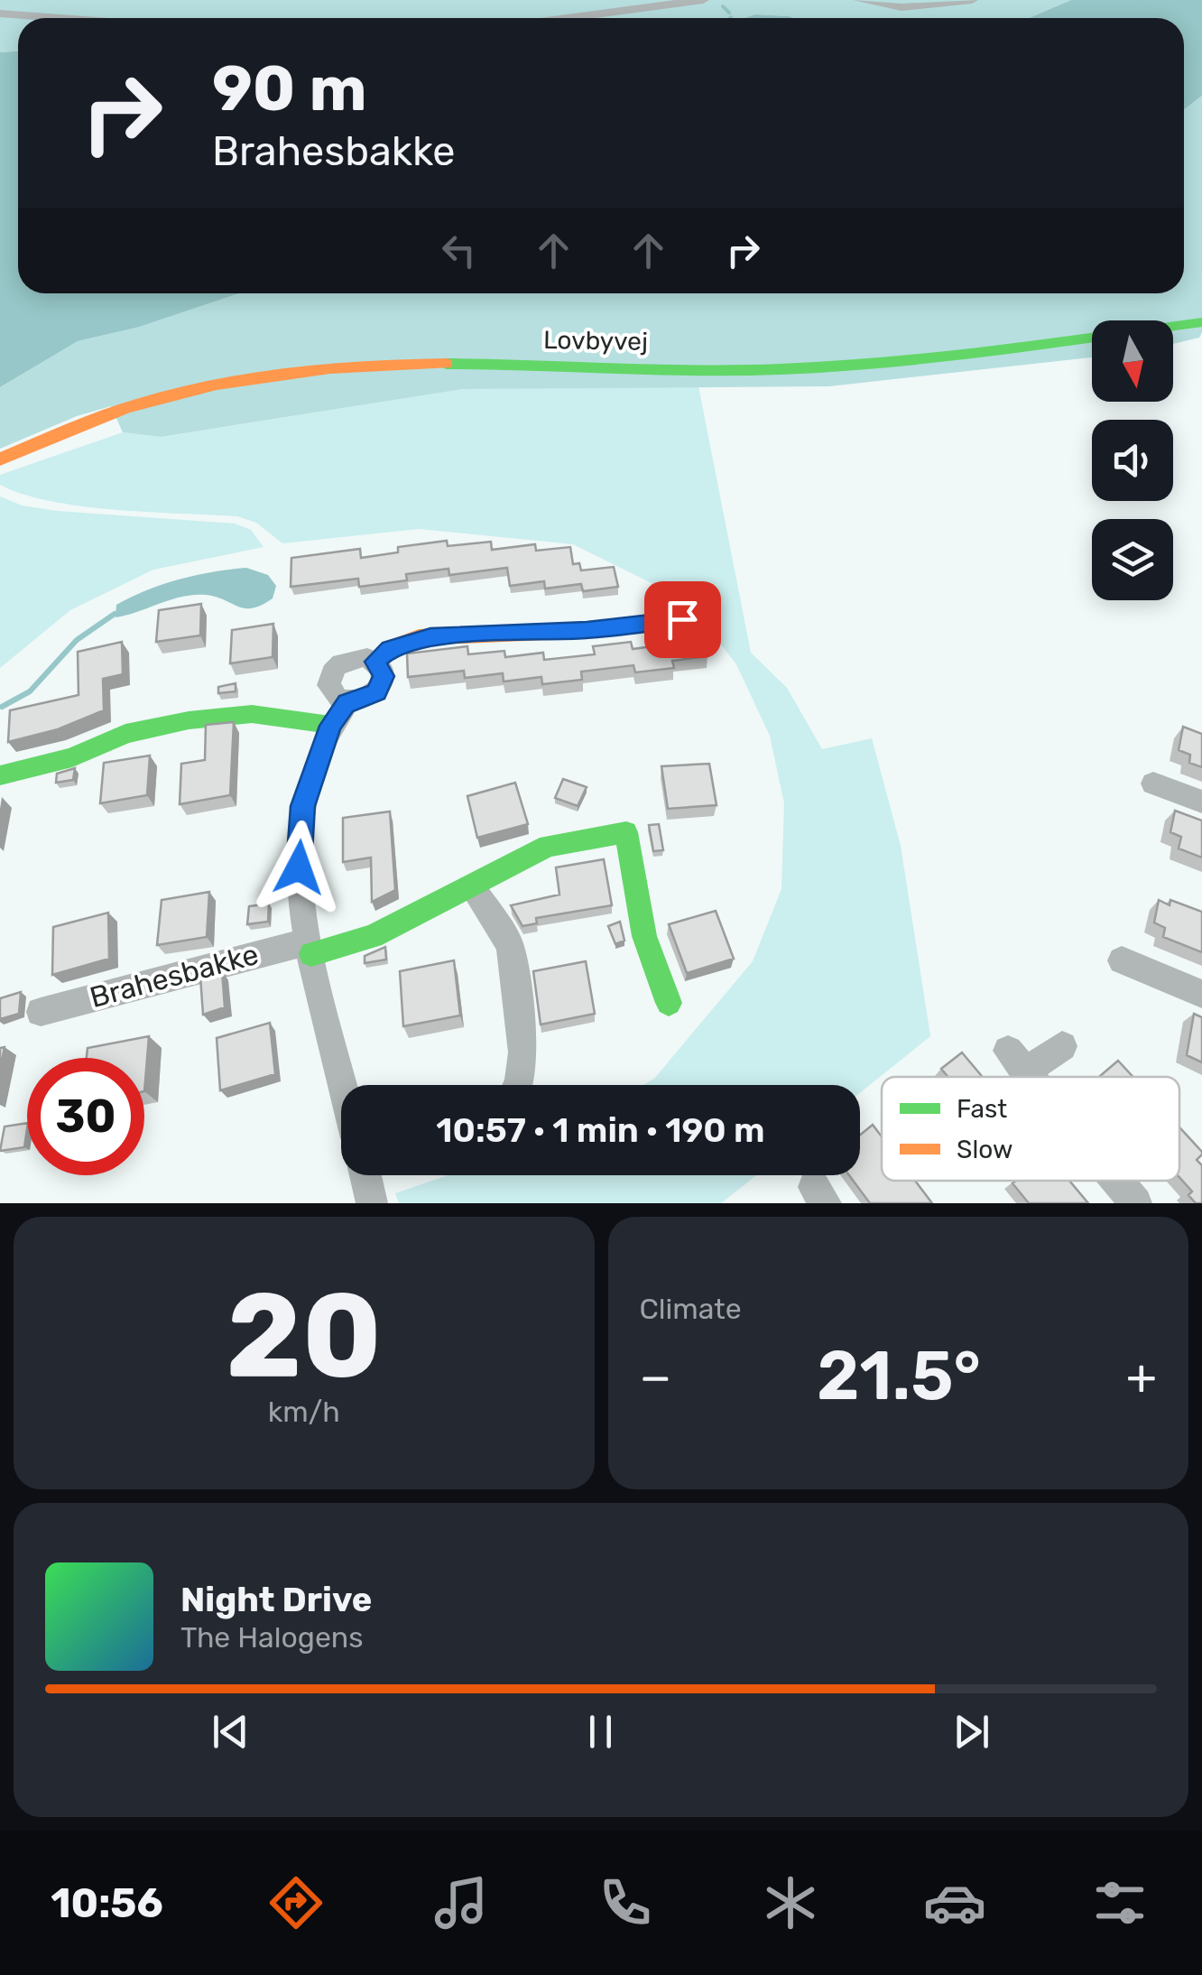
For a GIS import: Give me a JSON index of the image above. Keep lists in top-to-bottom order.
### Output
{
  "streets": {
    "street": ["Lovbyvej", "Brahesbakke"]
  },
  "legend": ["Fast", "Slow"],
  "north": "bottom",
  "page": {
    "turn": ["90 m", "Brahesbakke"],
    "limit": "30",
    "trip": "10:57 · 1 min · 190 m",
    "tile": [
      ["20", "km/h"],
      "Climate"
    ],
    "heat": ["−", "21.5°", "+"],
    "song": ["Night Drive", "The Halogens"],
    "tabs": "10:56"
  }
}
